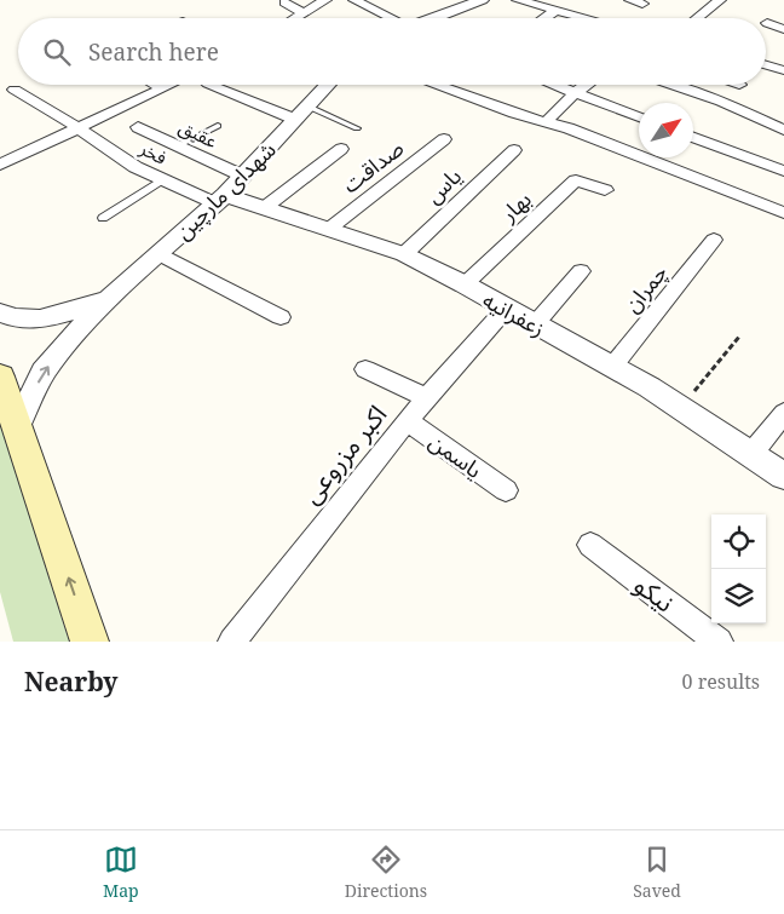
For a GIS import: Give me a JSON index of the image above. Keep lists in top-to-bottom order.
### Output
{
  "streets": {
    "street": [
      "عقیق",
      "فخر",
      "صداقت",
      "یاس",
      "شهدای مارچین",
      "بهار",
      "چمران",
      "زعفرانیه",
      "اکبر مزروعی",
      "یاسمن",
      "نیکو"
    ]
  },
  "crossings": [
    ["عقیق", "شهدای مارچین"],
    ["فخر", "شهدای مارچین"],
    ["فخر", "زعفرانیه"],
    ["صداقت", "زعفرانیه"],
    ["یاس", "زعفرانیه"],
    ["شهدای مارچین", "زعفرانیه"],
    ["بهار", "زعفرانیه"],
    ["چمران", "زعفرانیه"],
    ["زعفرانیه", "اکبر مزروعی"],
    ["اکبر مزروعی", "یاسمن"]
  ],
  "north": "top right",
  "page": {
    "search": "Search here",
    "heading": ["Nearby", "0 results"],
    "nav": ["Map", "Directions", "Saved"]
  }
}
